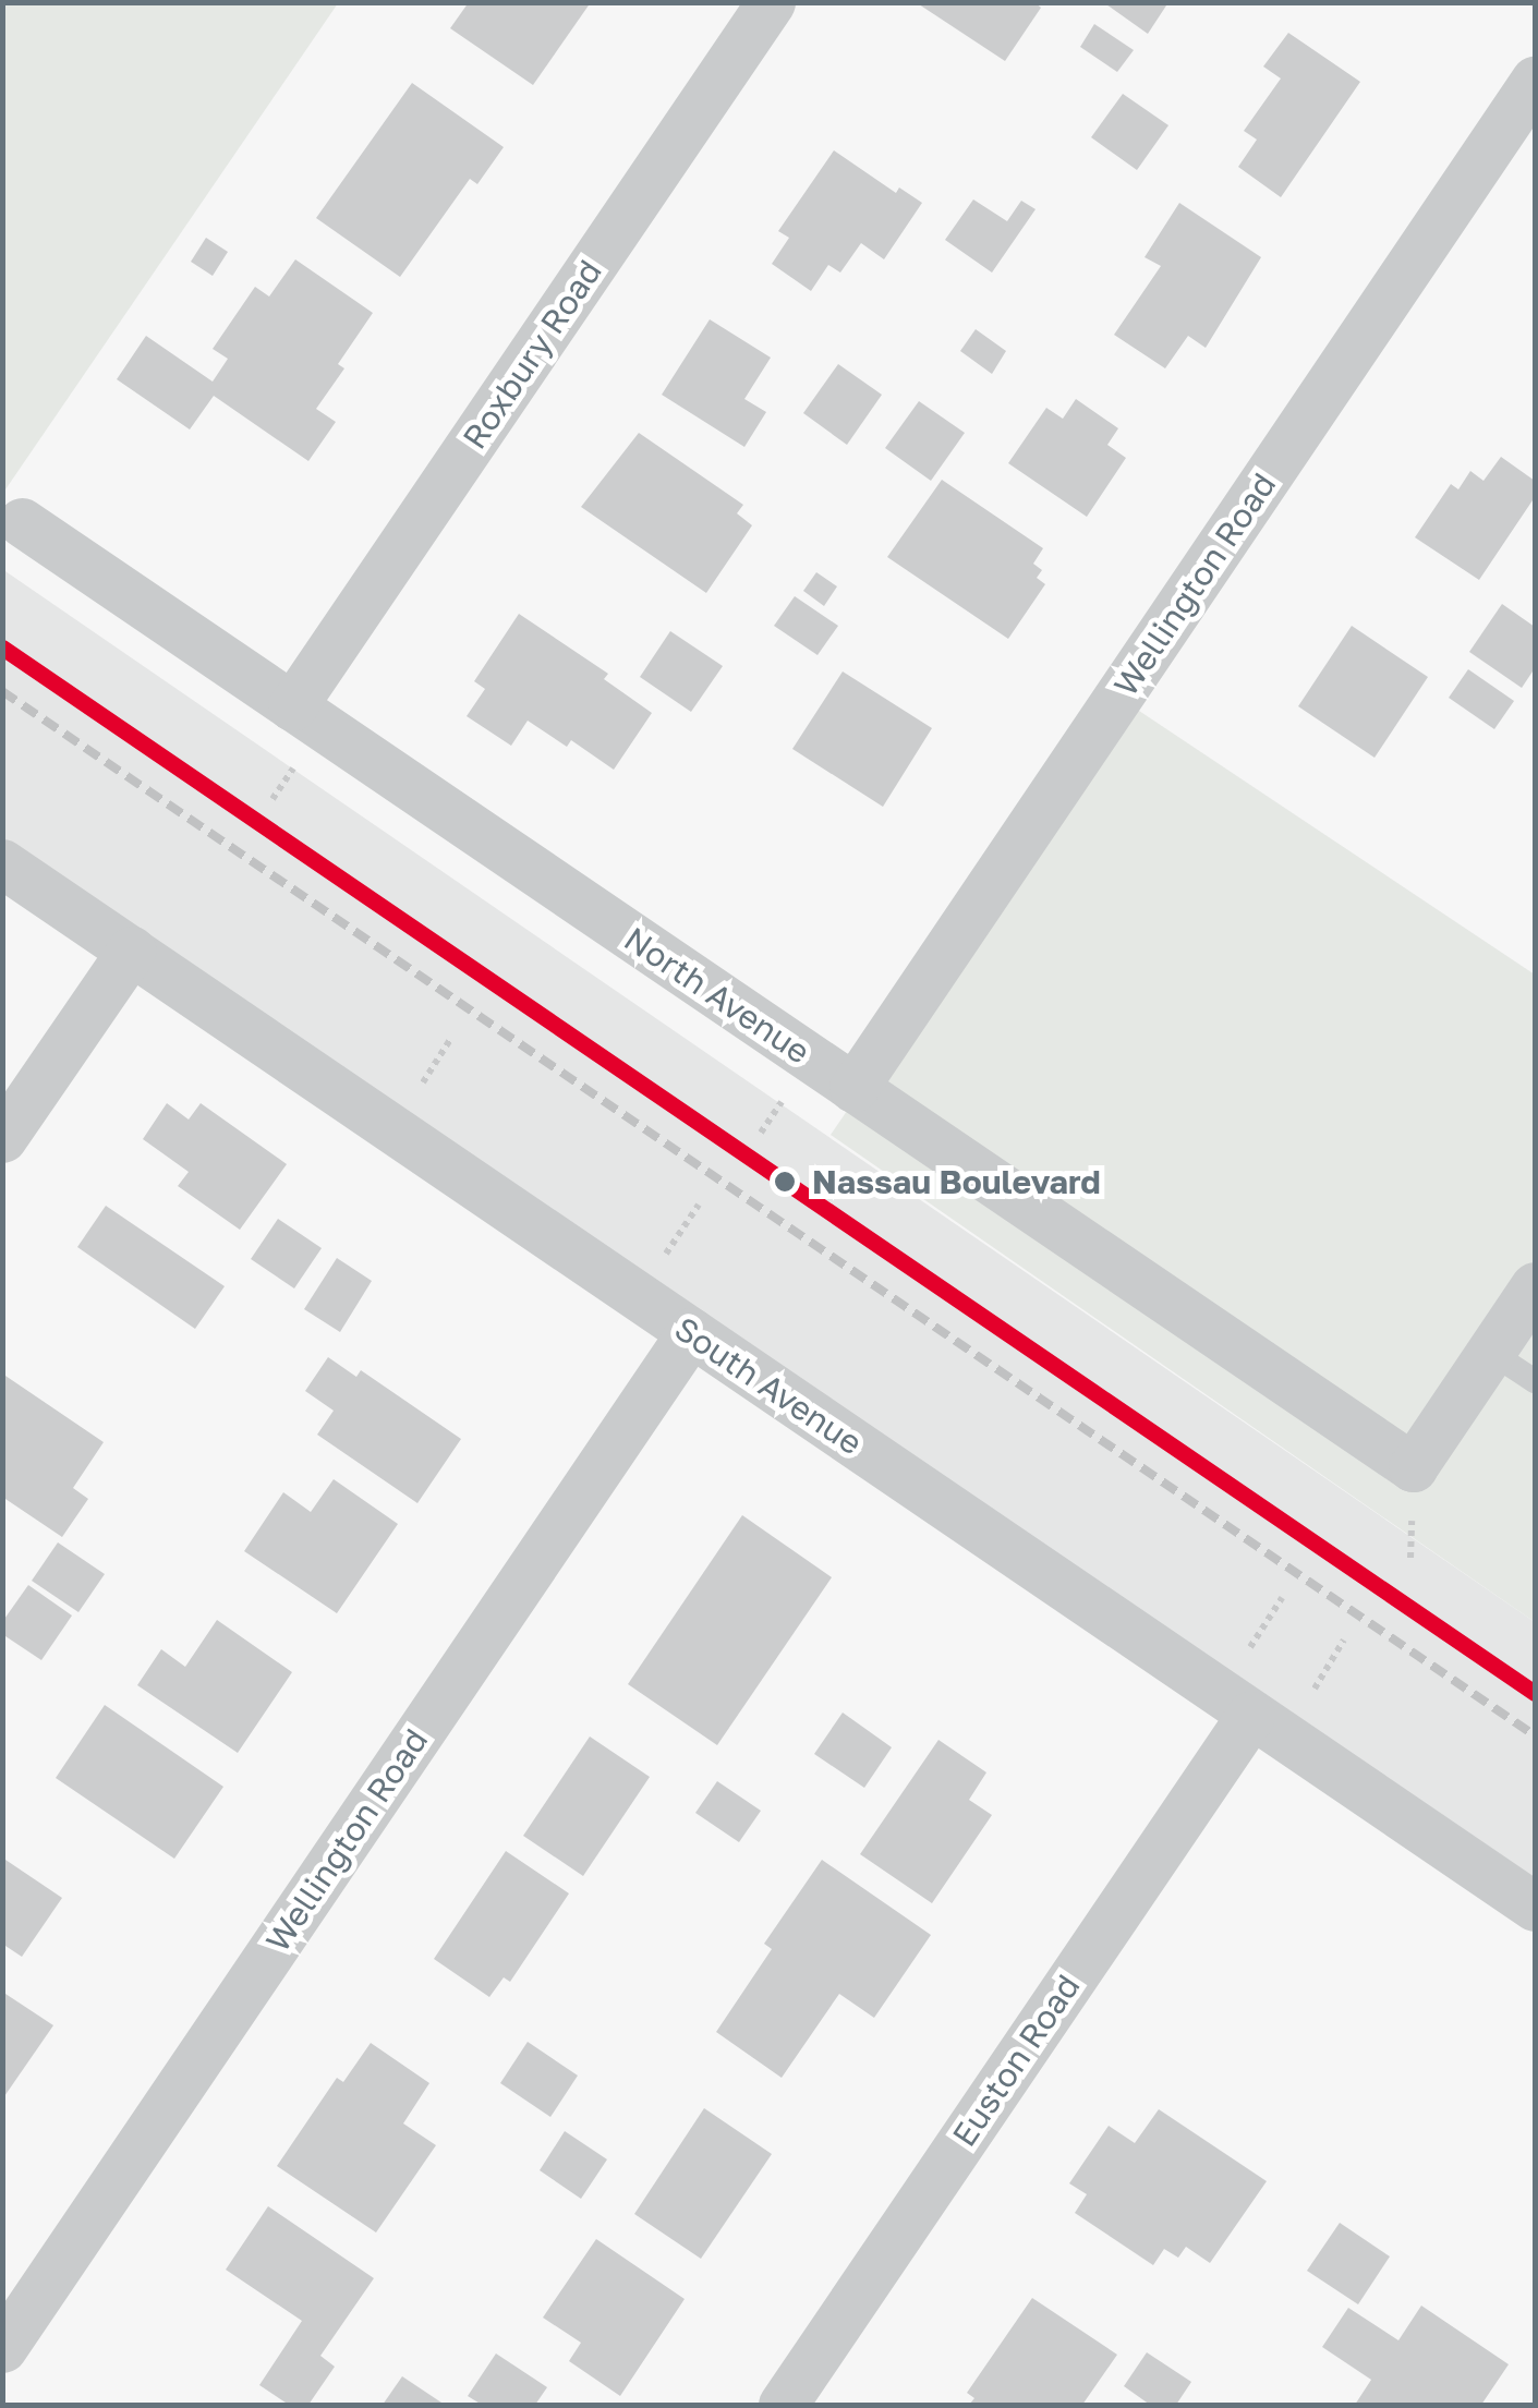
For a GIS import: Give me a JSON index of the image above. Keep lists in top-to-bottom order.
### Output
{
  "streets": {
    "street": [
      "Roxbury Road",
      "Wellington Road",
      "North Avenue",
      "South Avenue",
      "Euston Road"
    ]
  },
  "crossings": [
    ["Roxbury Road", "North Avenue"],
    ["Wellington Road", "North Avenue"],
    ["Wellington Road", "South Avenue"],
    ["South Avenue", "Euston Road"]
  ],
  "places": ["Nassau Boulevard"]
}
